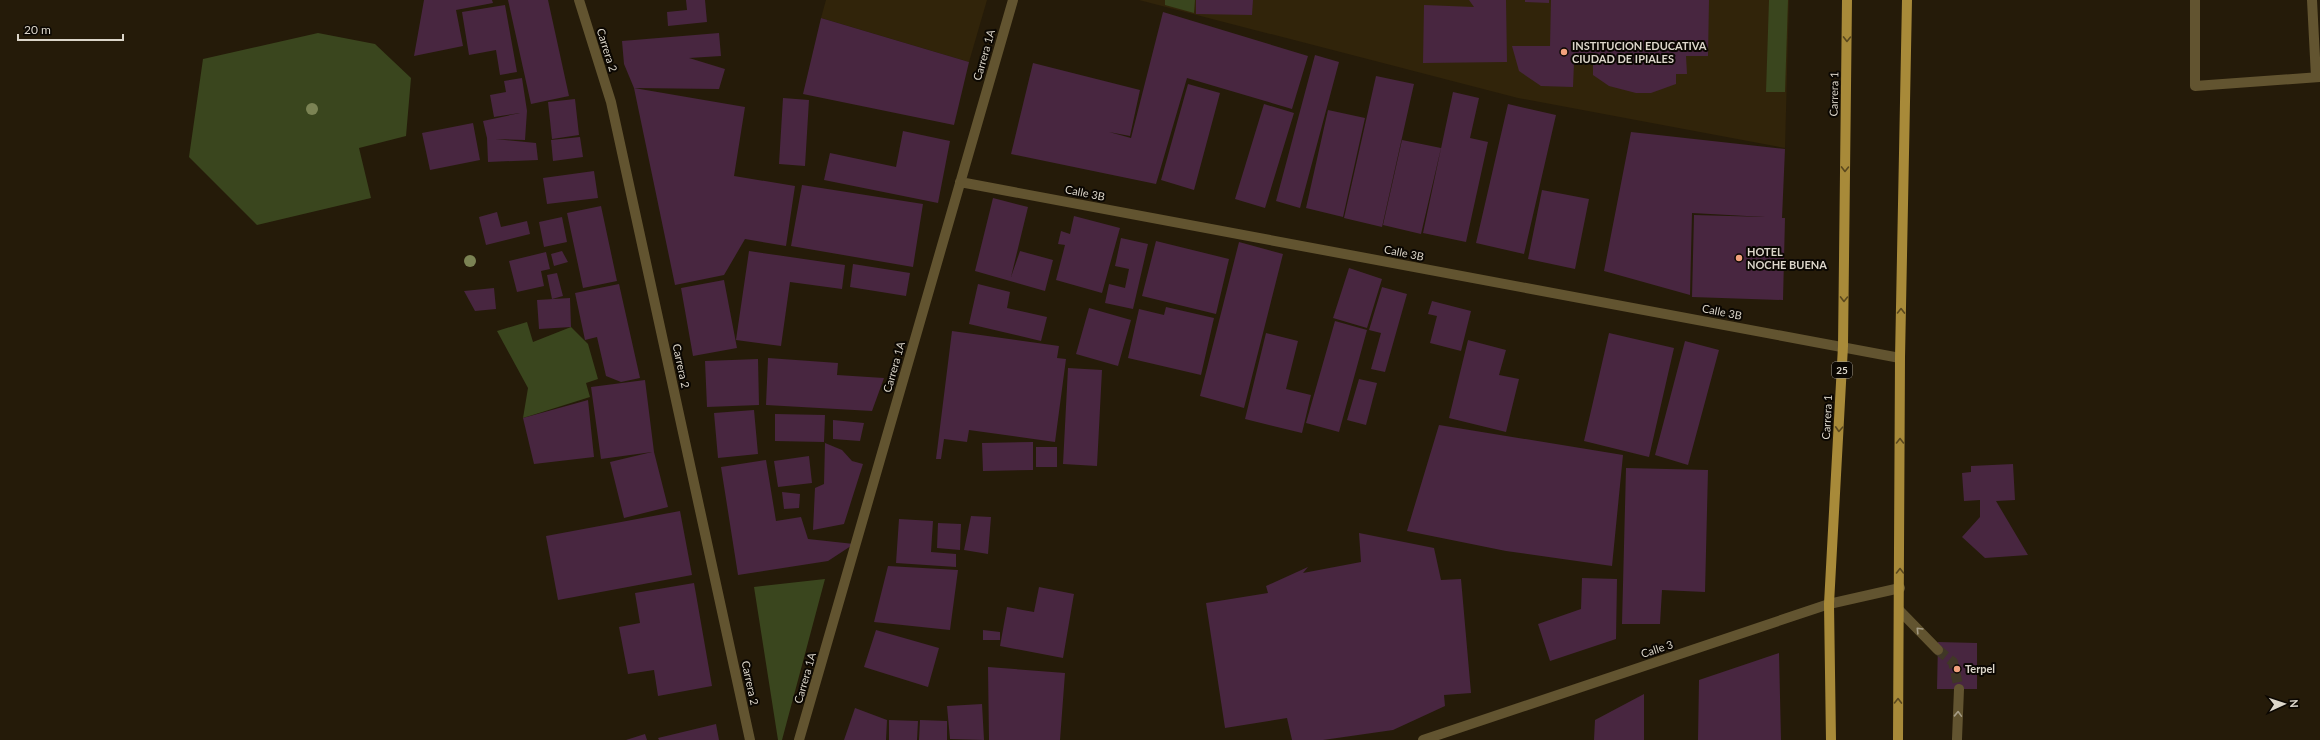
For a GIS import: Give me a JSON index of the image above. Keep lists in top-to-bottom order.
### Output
{
  "streets": {
    "main road": ["Carrera 1", "25"],
    "street": [
      "Carrera 2",
      "Carrera 1A",
      "Calle 3B",
      "Calle 3"
    ]
  },
  "crossings": [
    ["Carrera 1A", "Calle 3B"],
    ["Carrera 1", "Calle 3B"],
    ["Carrera 1", "Calle 3"]
  ],
  "places": ["INSTITUCION EDUCATIVA CIUDAD DE IPIALES", "HOTEL NOCHE BUENA", "Terpel"],
  "scale_bar": "20 m",
  "north": "right"
}
